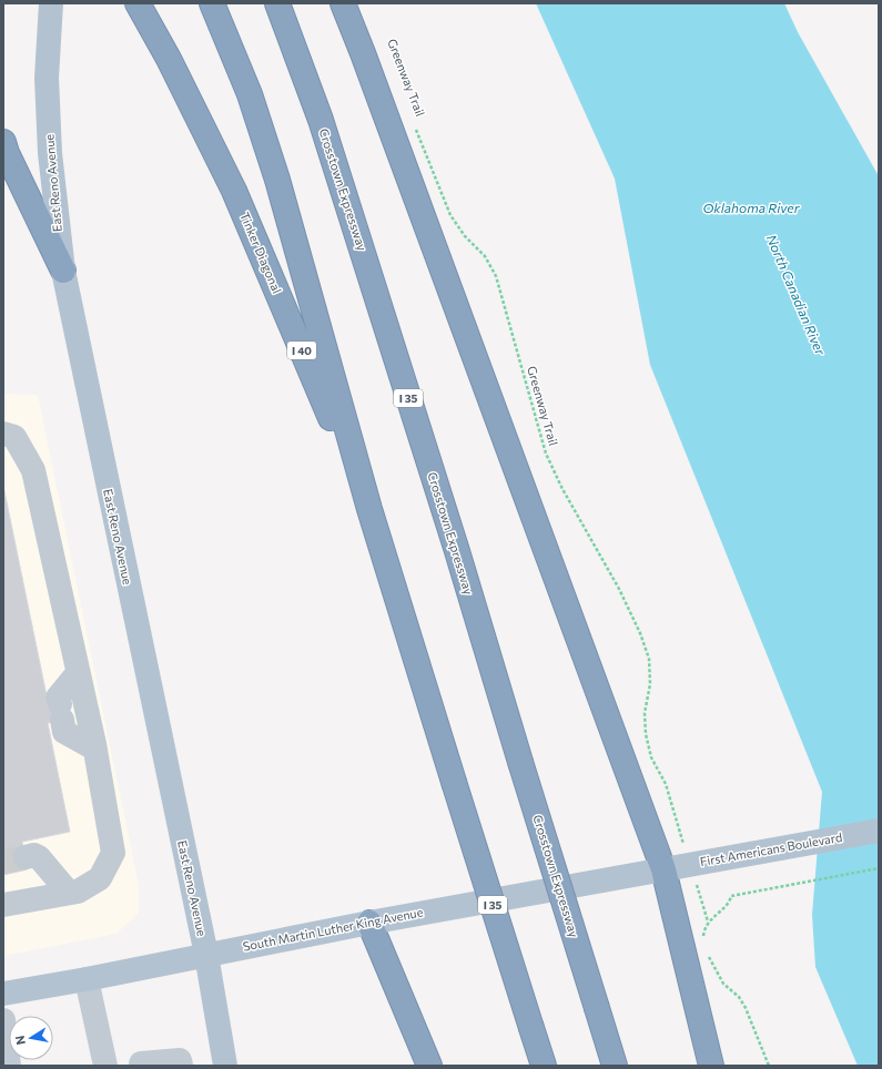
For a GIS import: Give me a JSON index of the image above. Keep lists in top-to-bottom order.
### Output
{
  "streets": {
    "highway": [
      "Crosstown Expressway",
      "Tinker Diagonal",
      "I 40",
      "I 35"
    ],
    "main road": ["East Reno Avenue", "First Americans Boulevard", "South Martin Luther King Avenue"],
    "path": ["Greenway Trail"]
  },
  "crossings": [
    ["East Reno Avenue", "South Martin Luther King Avenue"],
    ["Tinker Diagonal", "I 35"],
    ["First Americans Boulevard", "South Martin Luther King Avenue"]
  ],
  "water": ["Oklahoma River", "North Canadian River"],
  "north": "left"
}
